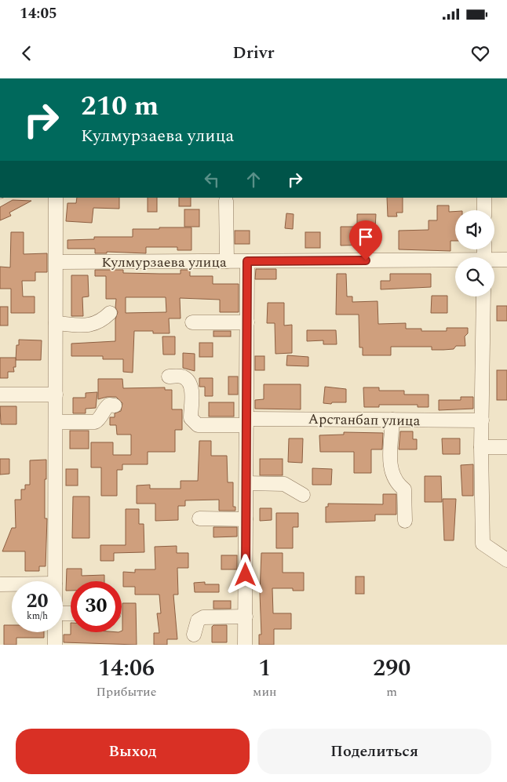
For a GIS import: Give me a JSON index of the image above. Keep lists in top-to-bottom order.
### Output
{
  "streets": {
    "street": ["Кулмурзаева улица", "Арстанбап улица"]
  },
  "page": {
    "status": "14:05",
    "header": "Drivr",
    "turn": ["210 m", "Кулмурзаева улица"],
    "speed": "20 km/h",
    "limit": "30",
    "eta": [
      "14:06",
      "Прибытие",
      "1",
      "мин",
      "290",
      "m"
    ],
    "buttons": ["Выход", "Поделиться"]
  }
}
